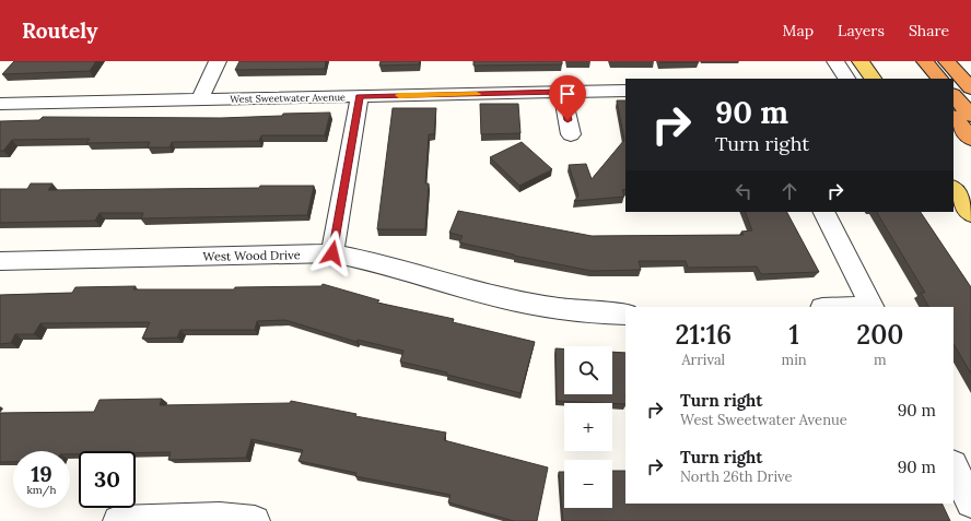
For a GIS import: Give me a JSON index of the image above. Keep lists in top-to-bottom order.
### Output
{
  "streets": {
    "street": ["West Sweetwater Avenue", "West Wood Drive"]
  },
  "page": {
    "header": "Routely",
    "nav": ["Map", "Layers", "Share"],
    "turn": ["90 m", "Turn right"],
    "eta": [
      "21:16",
      "Arrival",
      "1",
      "min",
      "200",
      "m"
    ],
    "map_buttons": ["+", "−"],
    "list": [
      {
        "name": "Turn right",
        "note": "West Sweetwater Avenue",
        "value": "90 m"
      },
      {
        "name": "Turn right",
        "note": "North 26th Drive",
        "value": "90 m"
      }
    ],
    "speed": "19 km/h",
    "limit": "30"
  }
}
